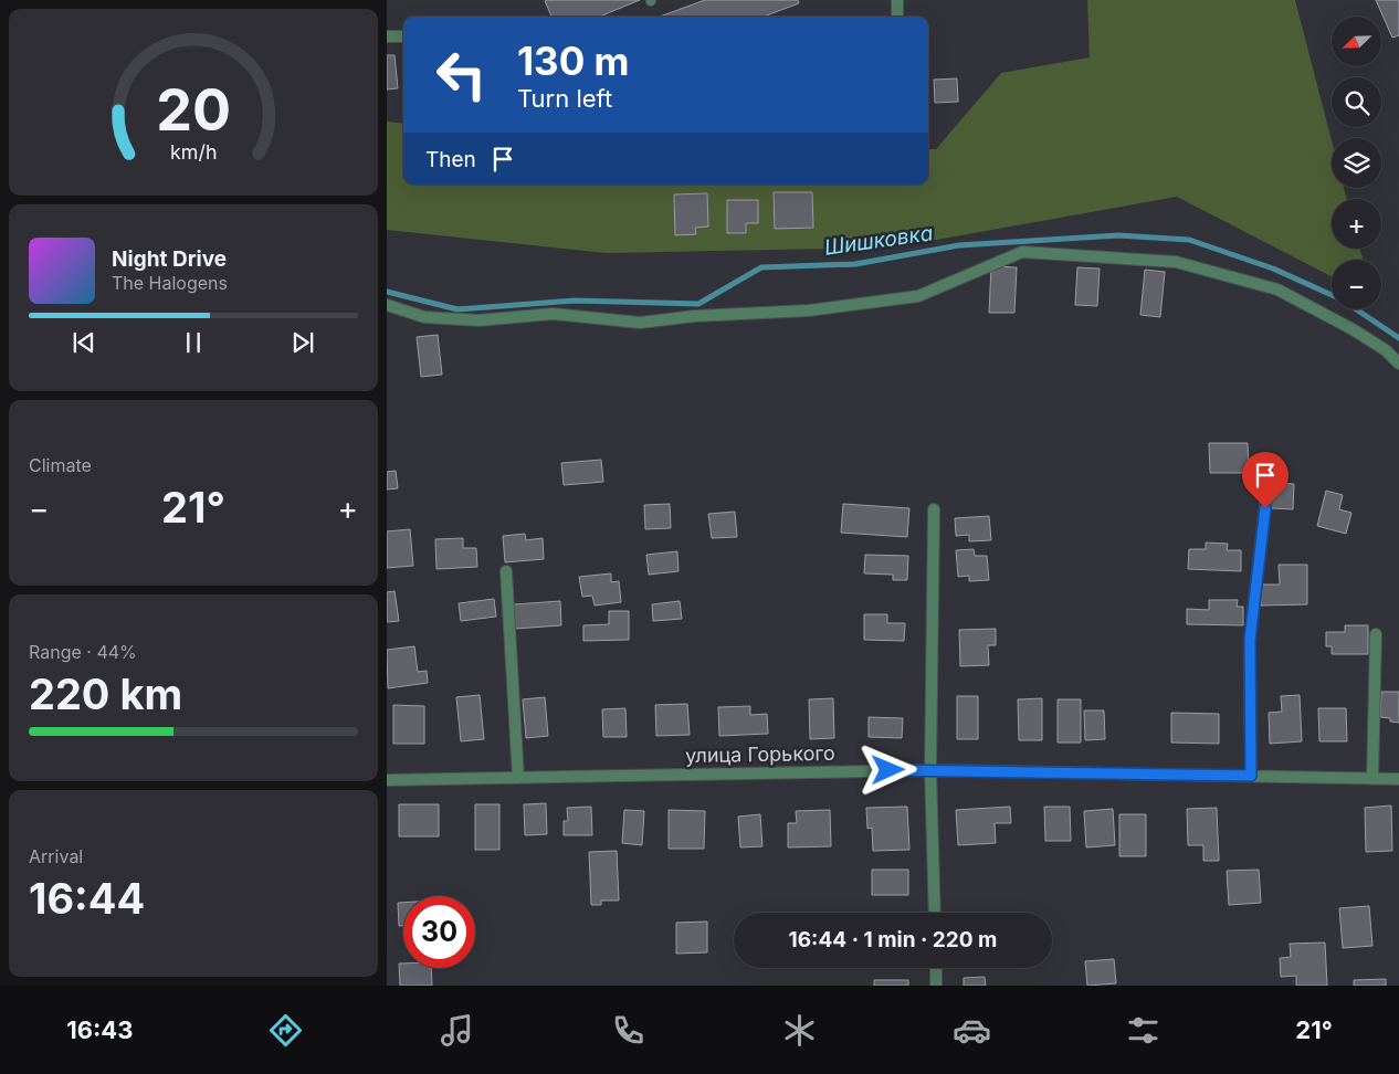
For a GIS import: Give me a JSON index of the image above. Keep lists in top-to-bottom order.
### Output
{
  "streets": {
    "street": ["улица Горького"]
  },
  "water": ["Шишковка"],
  "north": "bottom left",
  "page": {
    "map_buttons": ["+", "−"],
    "turn": ["130 m", "Turn left"],
    "then": "Then",
    "song": ["Night Drive", "The Halogens"],
    "tile": [
      "Climate",
      ["Range · 44%", "220 km"],
      ["Arrival", "16:44"]
    ],
    "heat": ["−", "21°", "+"],
    "limit": "30",
    "trip": "16:44 · 1 min · 220 m",
    "tabs": ["16:43", "21°"],
    "gauge": ["20", "km/h"]
  }
}
